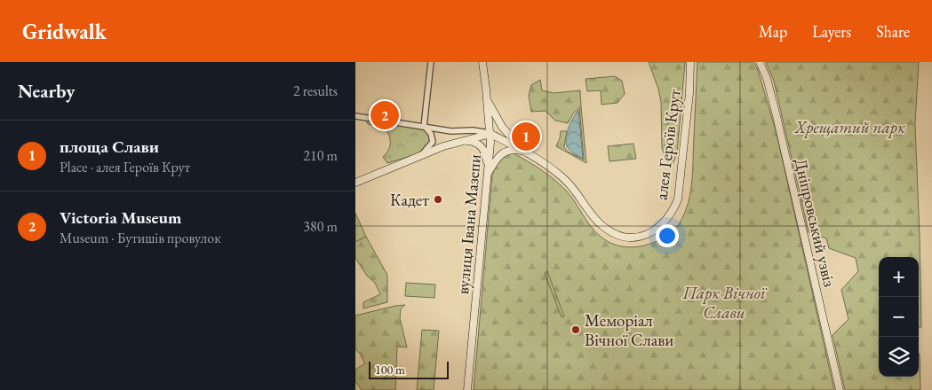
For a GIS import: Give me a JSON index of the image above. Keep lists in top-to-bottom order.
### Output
{
  "streets": {
    "main road": ["алея Героїв Крут", "Дніпровський узвіз", "вулиця Івана Мазепи"]
  },
  "crossings": [
    ["алея Героїв Крут", "вулиця Івана Мазепи"]
  ],
  "parks": ["Хрещатий парк", "Парк Вічної Слави"],
  "places": ["Кадет", "Меморіал Вічної Слави"],
  "scale_bar": "100 m",
  "page": {
    "header": "Gridwalk",
    "nav": ["Map", "Layers", "Share"],
    "heading": ["Nearby", "2 results"],
    "pins": ["2", "1"],
    "list": [
      {
        "mark": "1",
        "name": "площа Слави",
        "note": "Place · алея Героїв Крут",
        "value": "210 m"
      },
      {
        "mark": "2",
        "name": "Victoria Museum",
        "note": "Museum · Бутишів провулок",
        "value": "380 m"
      }
    ],
    "map_buttons": ["+", "−"],
    "scale": "100 m"
  }
}
